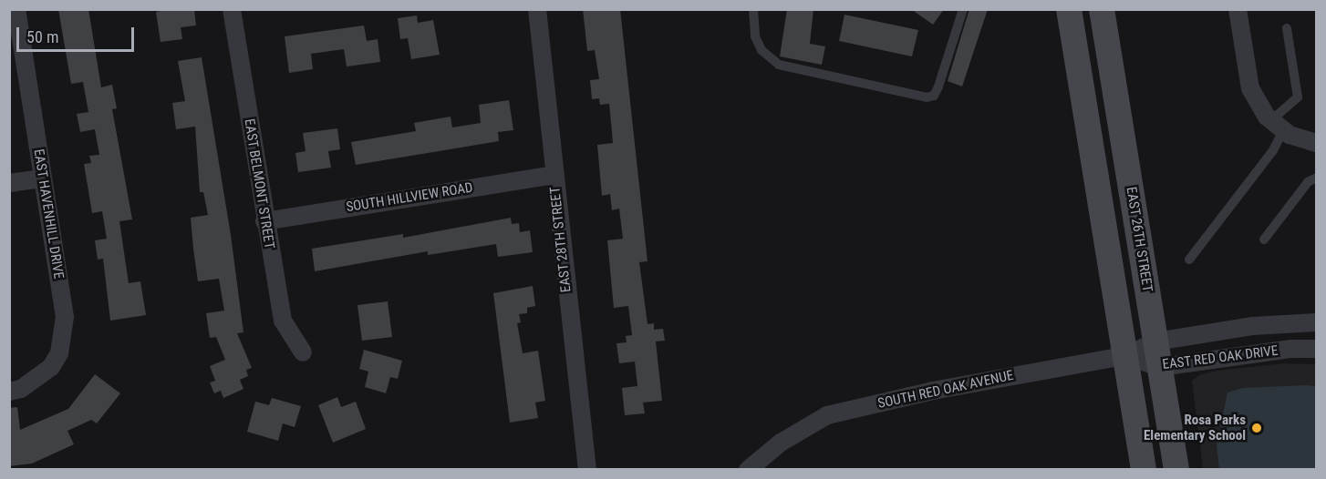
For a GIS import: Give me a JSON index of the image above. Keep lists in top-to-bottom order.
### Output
{
  "streets": {
    "main road": ["EAST 26TH STREET"],
    "street": [
      "EAST BELMONT STREET",
      "SOUTH HILLVIEW ROAD",
      "EAST HAVENHILL DRIVE",
      "EAST 28TH STREET",
      "EAST RED OAK DRIVE",
      "SOUTH RED OAK AVENUE"
    ]
  },
  "crossings": [
    ["EAST BELMONT STREET", "SOUTH HILLVIEW ROAD"],
    ["SOUTH HILLVIEW ROAD", "EAST 28TH STREET"],
    ["EAST 26TH STREET", "EAST RED OAK DRIVE"],
    ["EAST 26TH STREET", "SOUTH RED OAK AVENUE"],
    ["EAST RED OAK DRIVE", "SOUTH RED OAK AVENUE"]
  ],
  "places": ["Rosa Parks Elementary School"],
  "scale_bar": "50 m"
}
